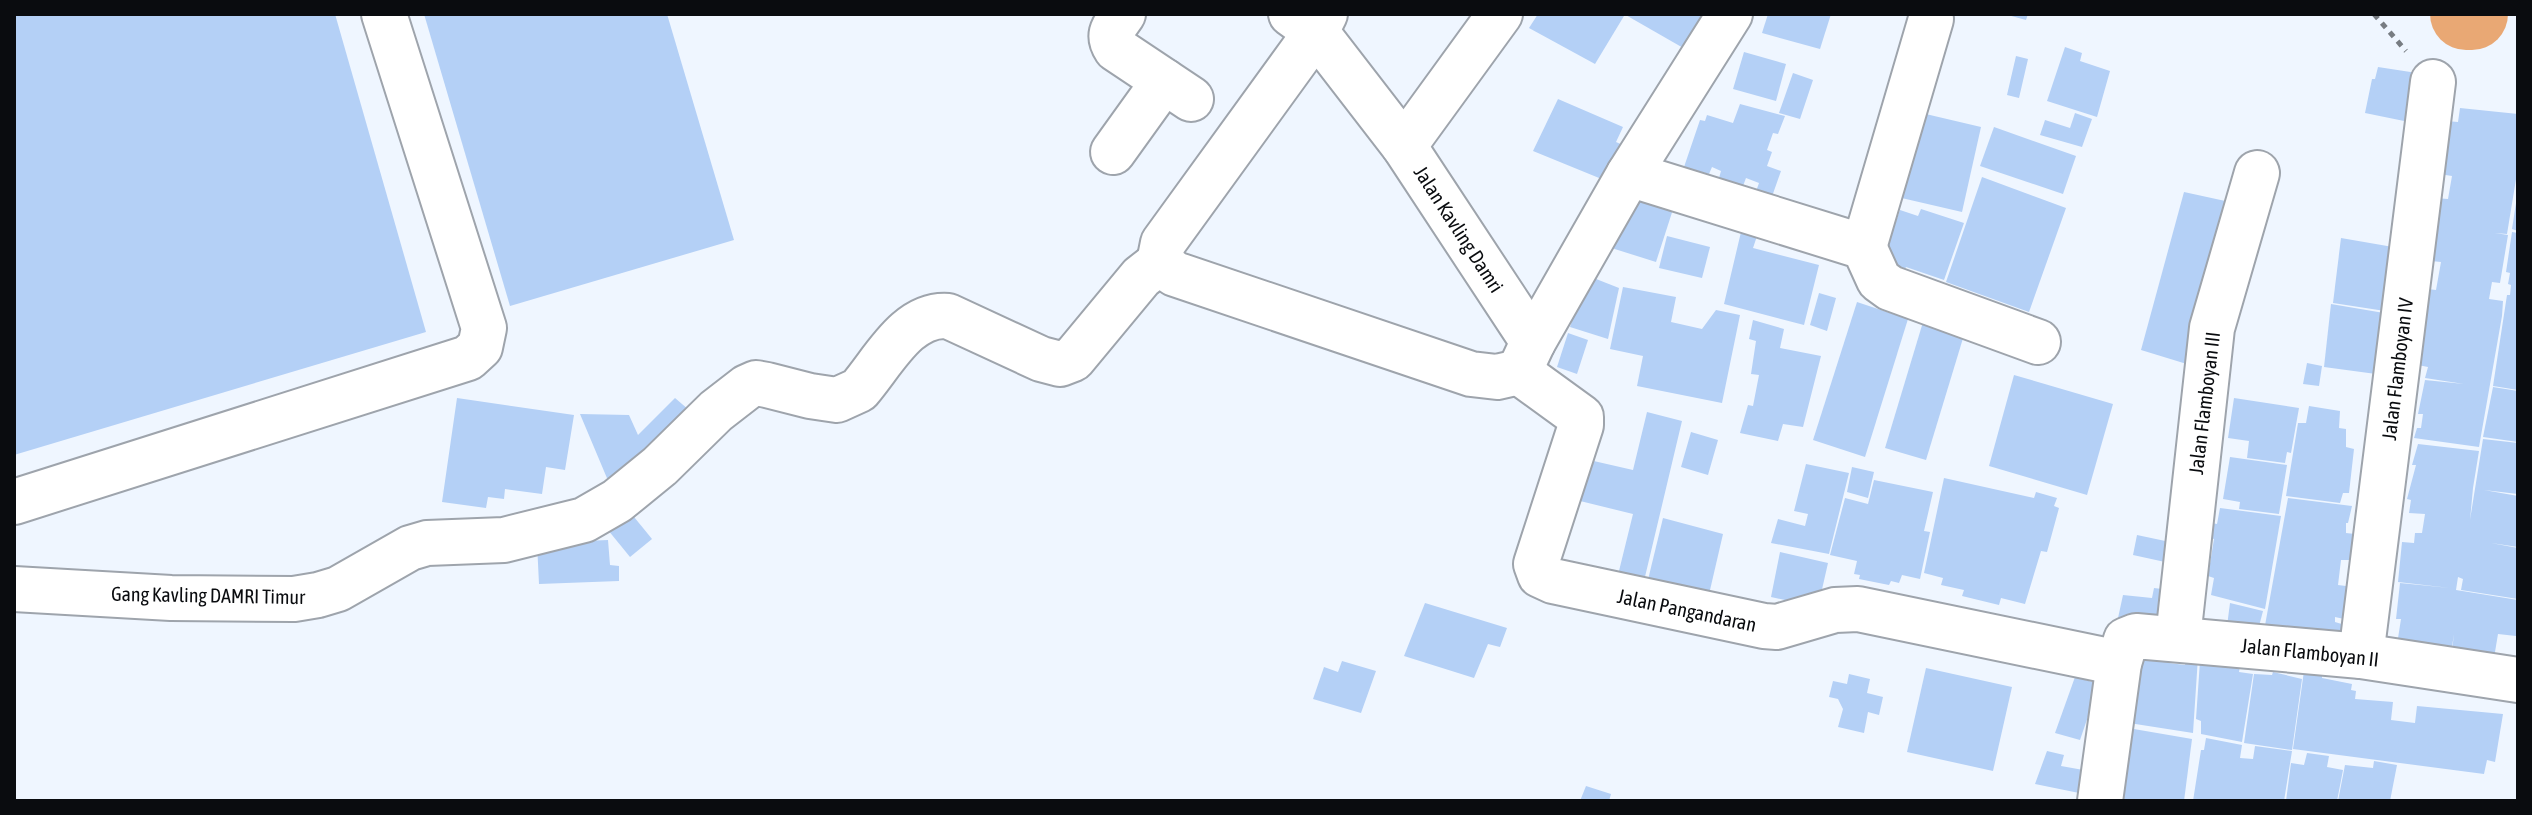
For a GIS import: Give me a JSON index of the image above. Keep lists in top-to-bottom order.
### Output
{
  "streets": {
    "street": [
      "Jalan Kavling Damri",
      "Jalan Flamboyan IV",
      "Jalan Flamboyan III",
      "Gang Kavling DAMRI Timur",
      "Jalan Pangandaran",
      "Jalan Flamboyan II"
    ]
  },
  "crossings": [
    ["Jalan Kavling Damri", "Jalan Pangandaran"],
    ["Jalan Flamboyan IV", "Jalan Flamboyan II"],
    ["Jalan Flamboyan III", "Jalan Flamboyan II"],
    ["Jalan Pangandaran", "Jalan Flamboyan II"]
  ]
}
